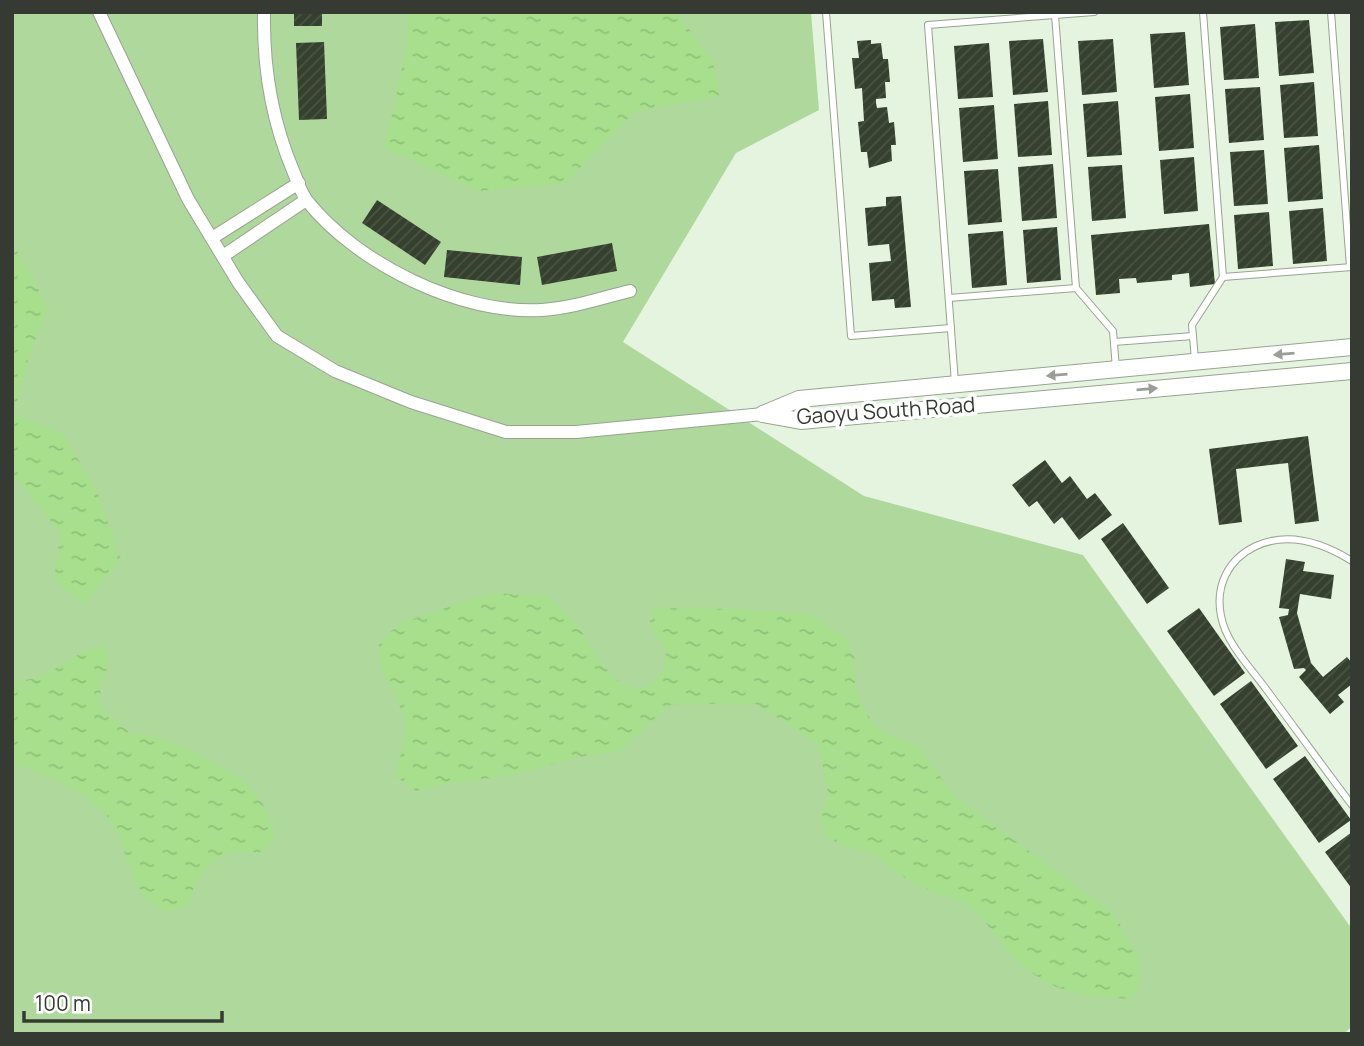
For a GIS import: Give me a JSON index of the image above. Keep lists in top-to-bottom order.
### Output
{
  "streets": {
    "street": ["Gaoyu South Road"]
  },
  "scale_bar": "100 m"
}
